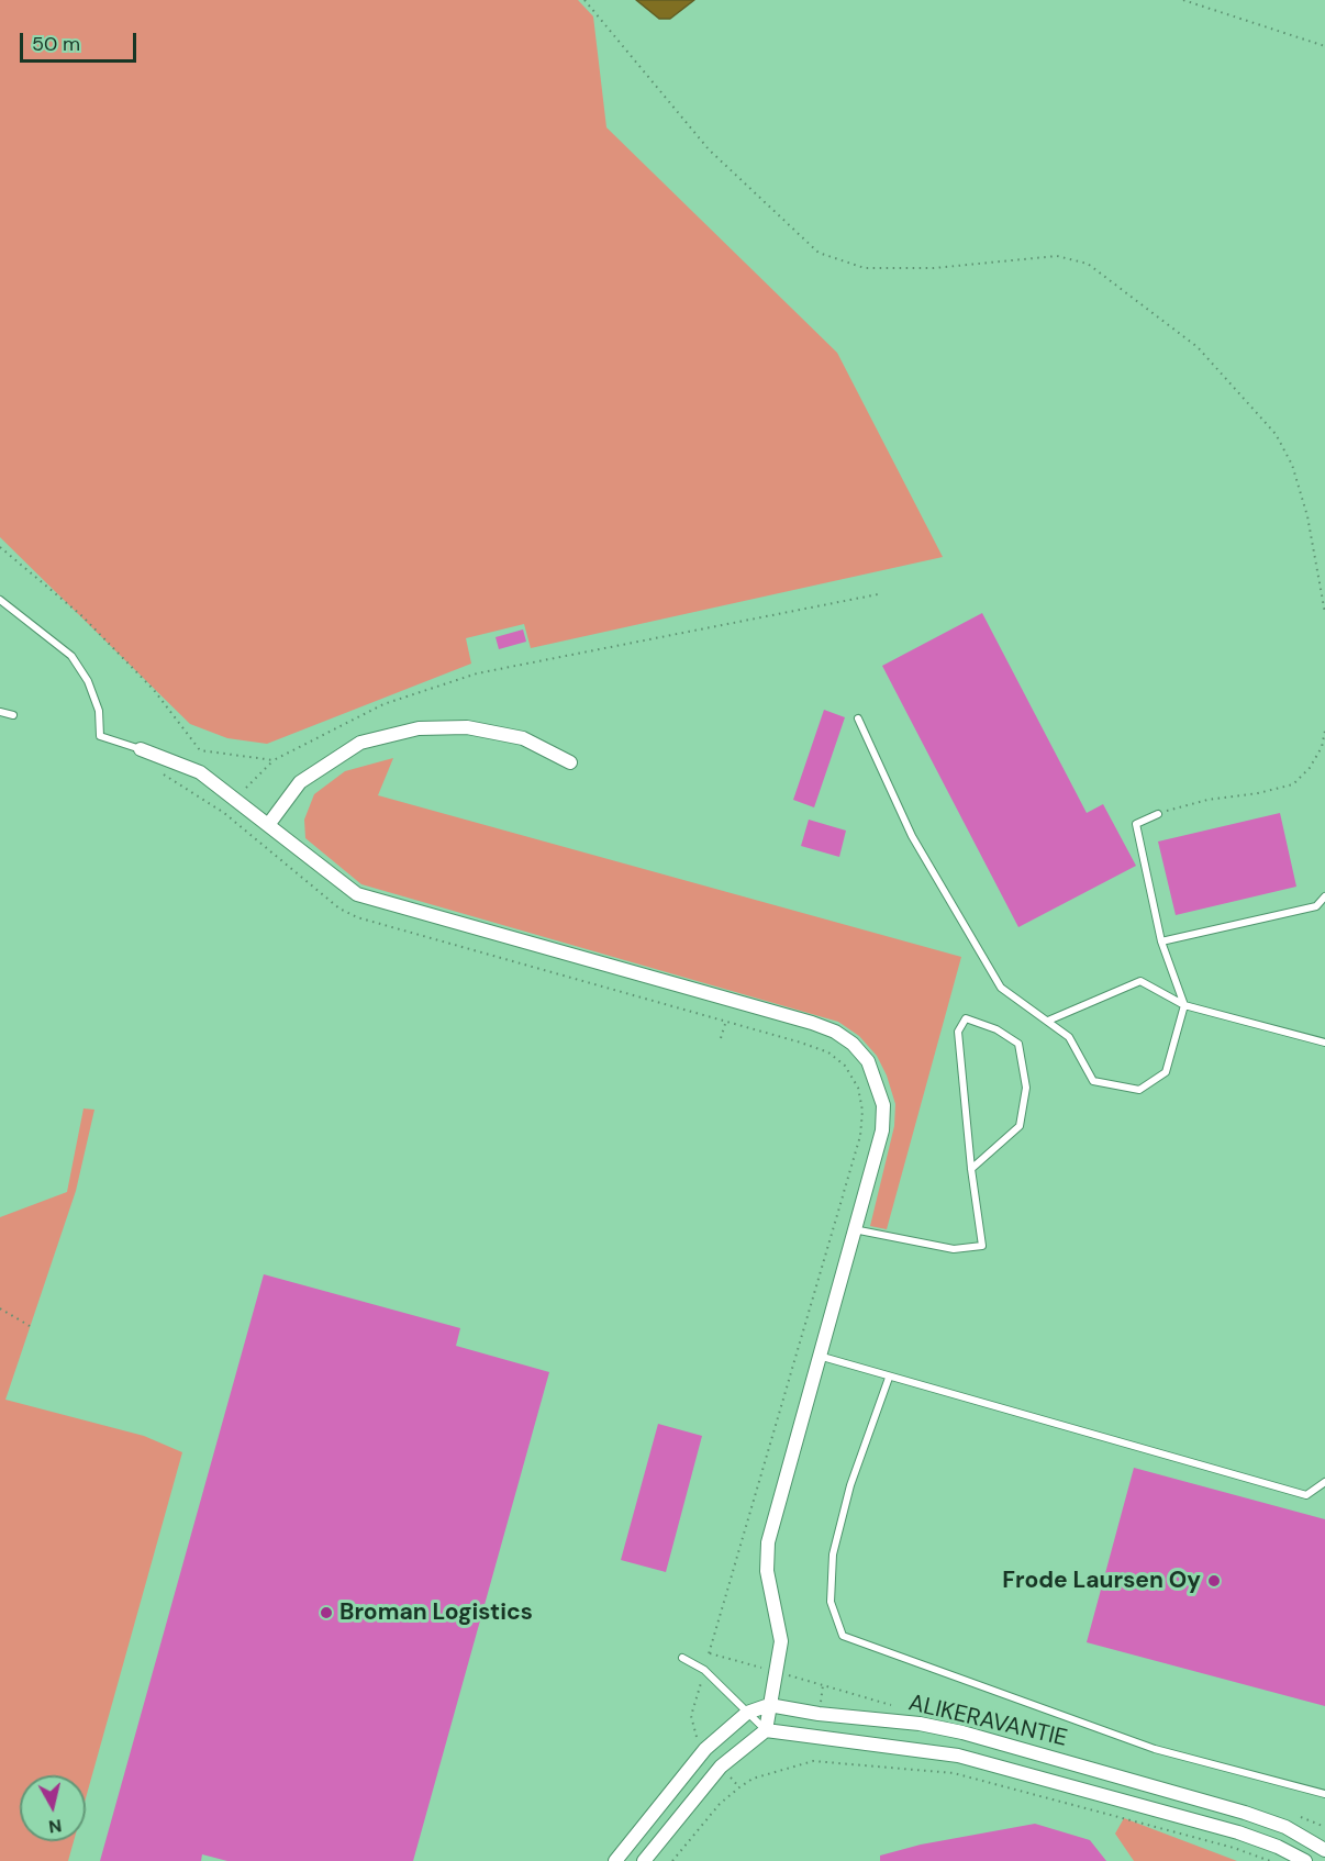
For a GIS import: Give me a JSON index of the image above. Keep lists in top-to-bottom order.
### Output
{
  "streets": {
    "street": ["ALIKERAVANTIE"]
  },
  "places": ["Frode Laursen Oy", "Broman Logistics"],
  "scale_bar": "50 m",
  "north": "bottom"
}
